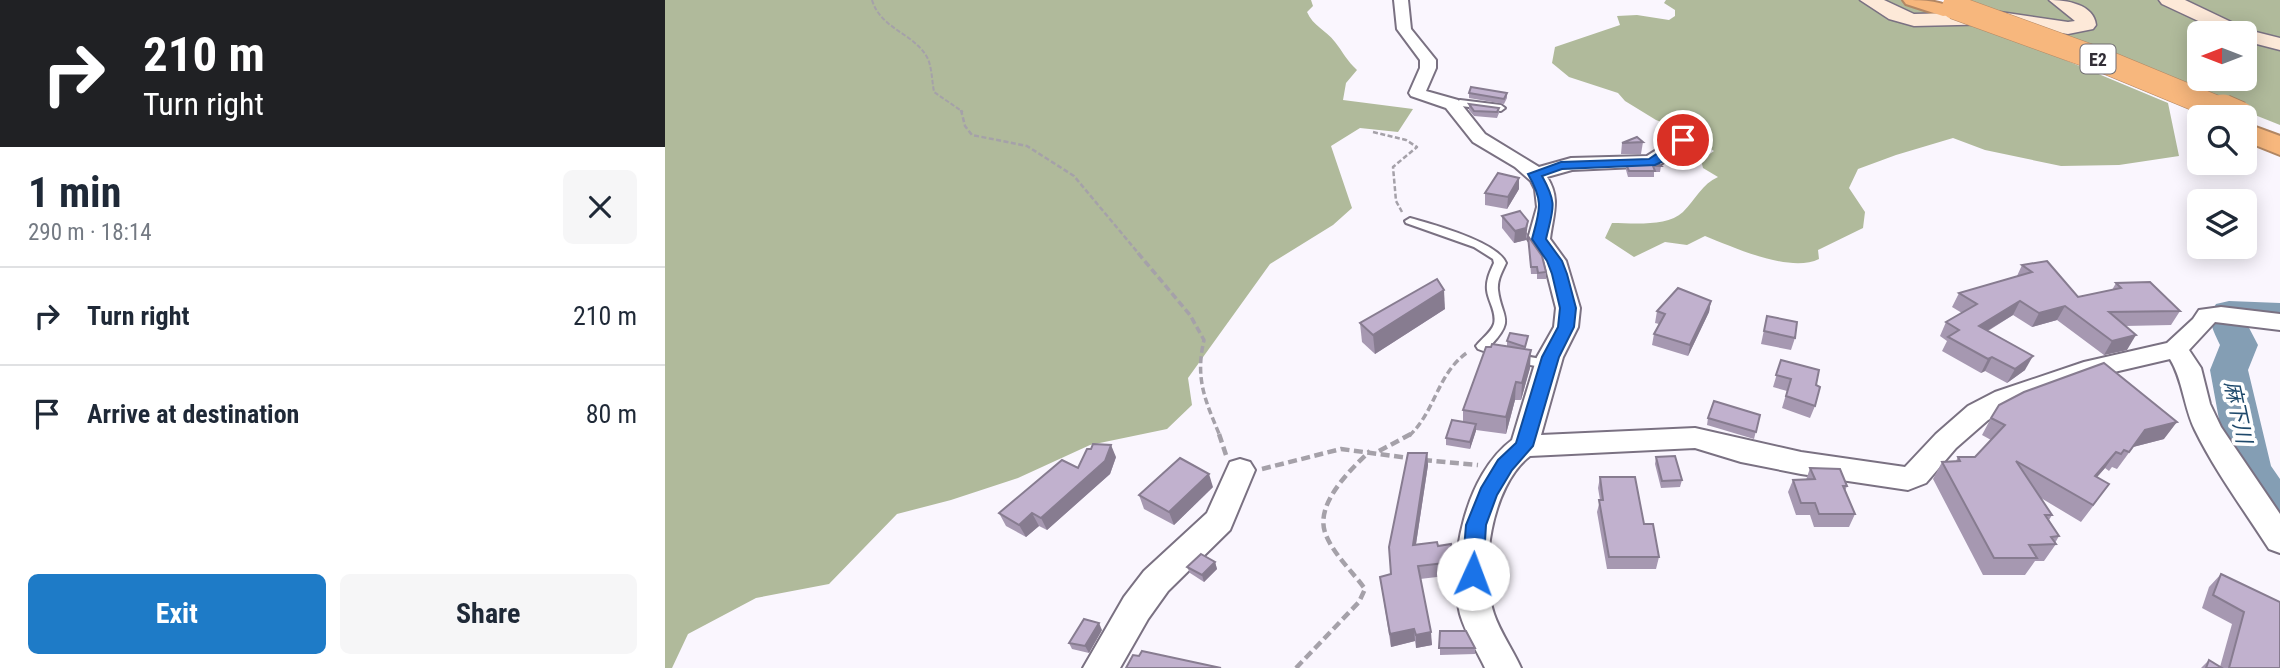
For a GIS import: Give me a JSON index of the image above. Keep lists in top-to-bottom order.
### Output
{
  "streets": {
    "highway": ["E2"]
  },
  "water": ["麻下川"],
  "north": "left",
  "page": {
    "turn": ["210 m", "Turn right"],
    "heading": ["1 min", "290 m · 18:14"],
    "list": [
      {
        "name": "Turn right",
        "value": "210 m"
      },
      {
        "name": "Arrive at destination",
        "value": "80 m"
      }
    ],
    "buttons": ["Exit", "Share"]
  }
}
